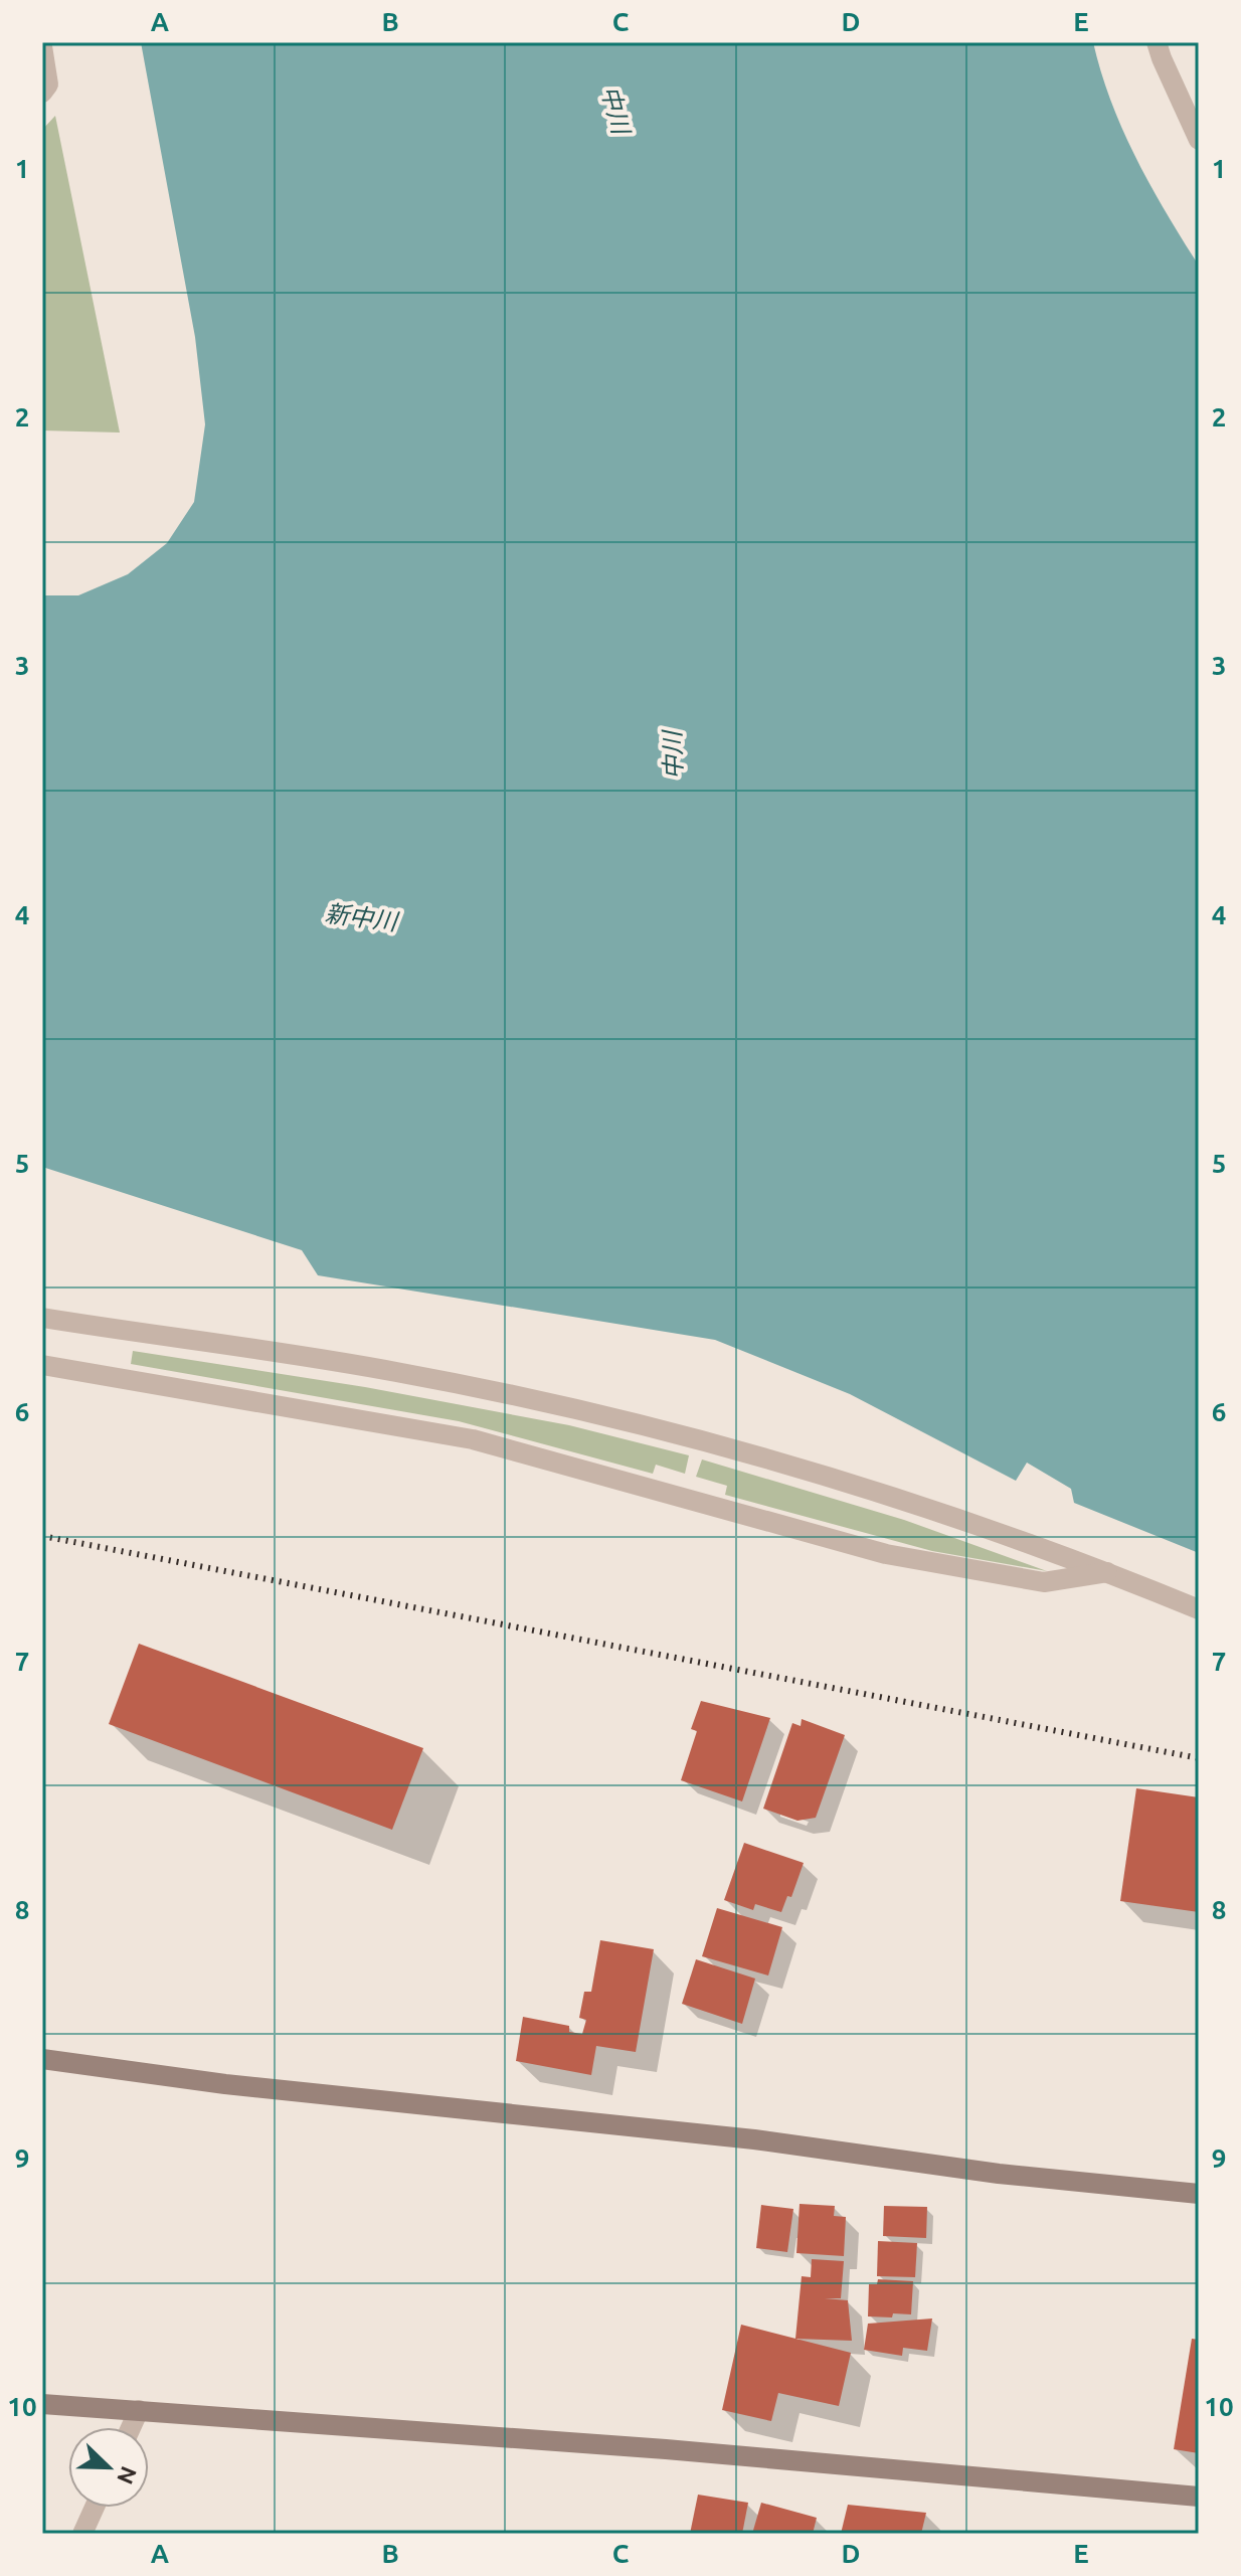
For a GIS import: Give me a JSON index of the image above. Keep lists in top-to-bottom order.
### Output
{
  "water": ["中川", "新中川"],
  "north": "bottom right",
  "grid": {
    "columns": [
      "A",
      "B",
      "C",
      "D",
      "E"
    ],
    "rows": [
      "1",
      "2",
      "3",
      "4",
      "5",
      "6",
      "7",
      "8",
      "9",
      "10"
    ]
  }
}
